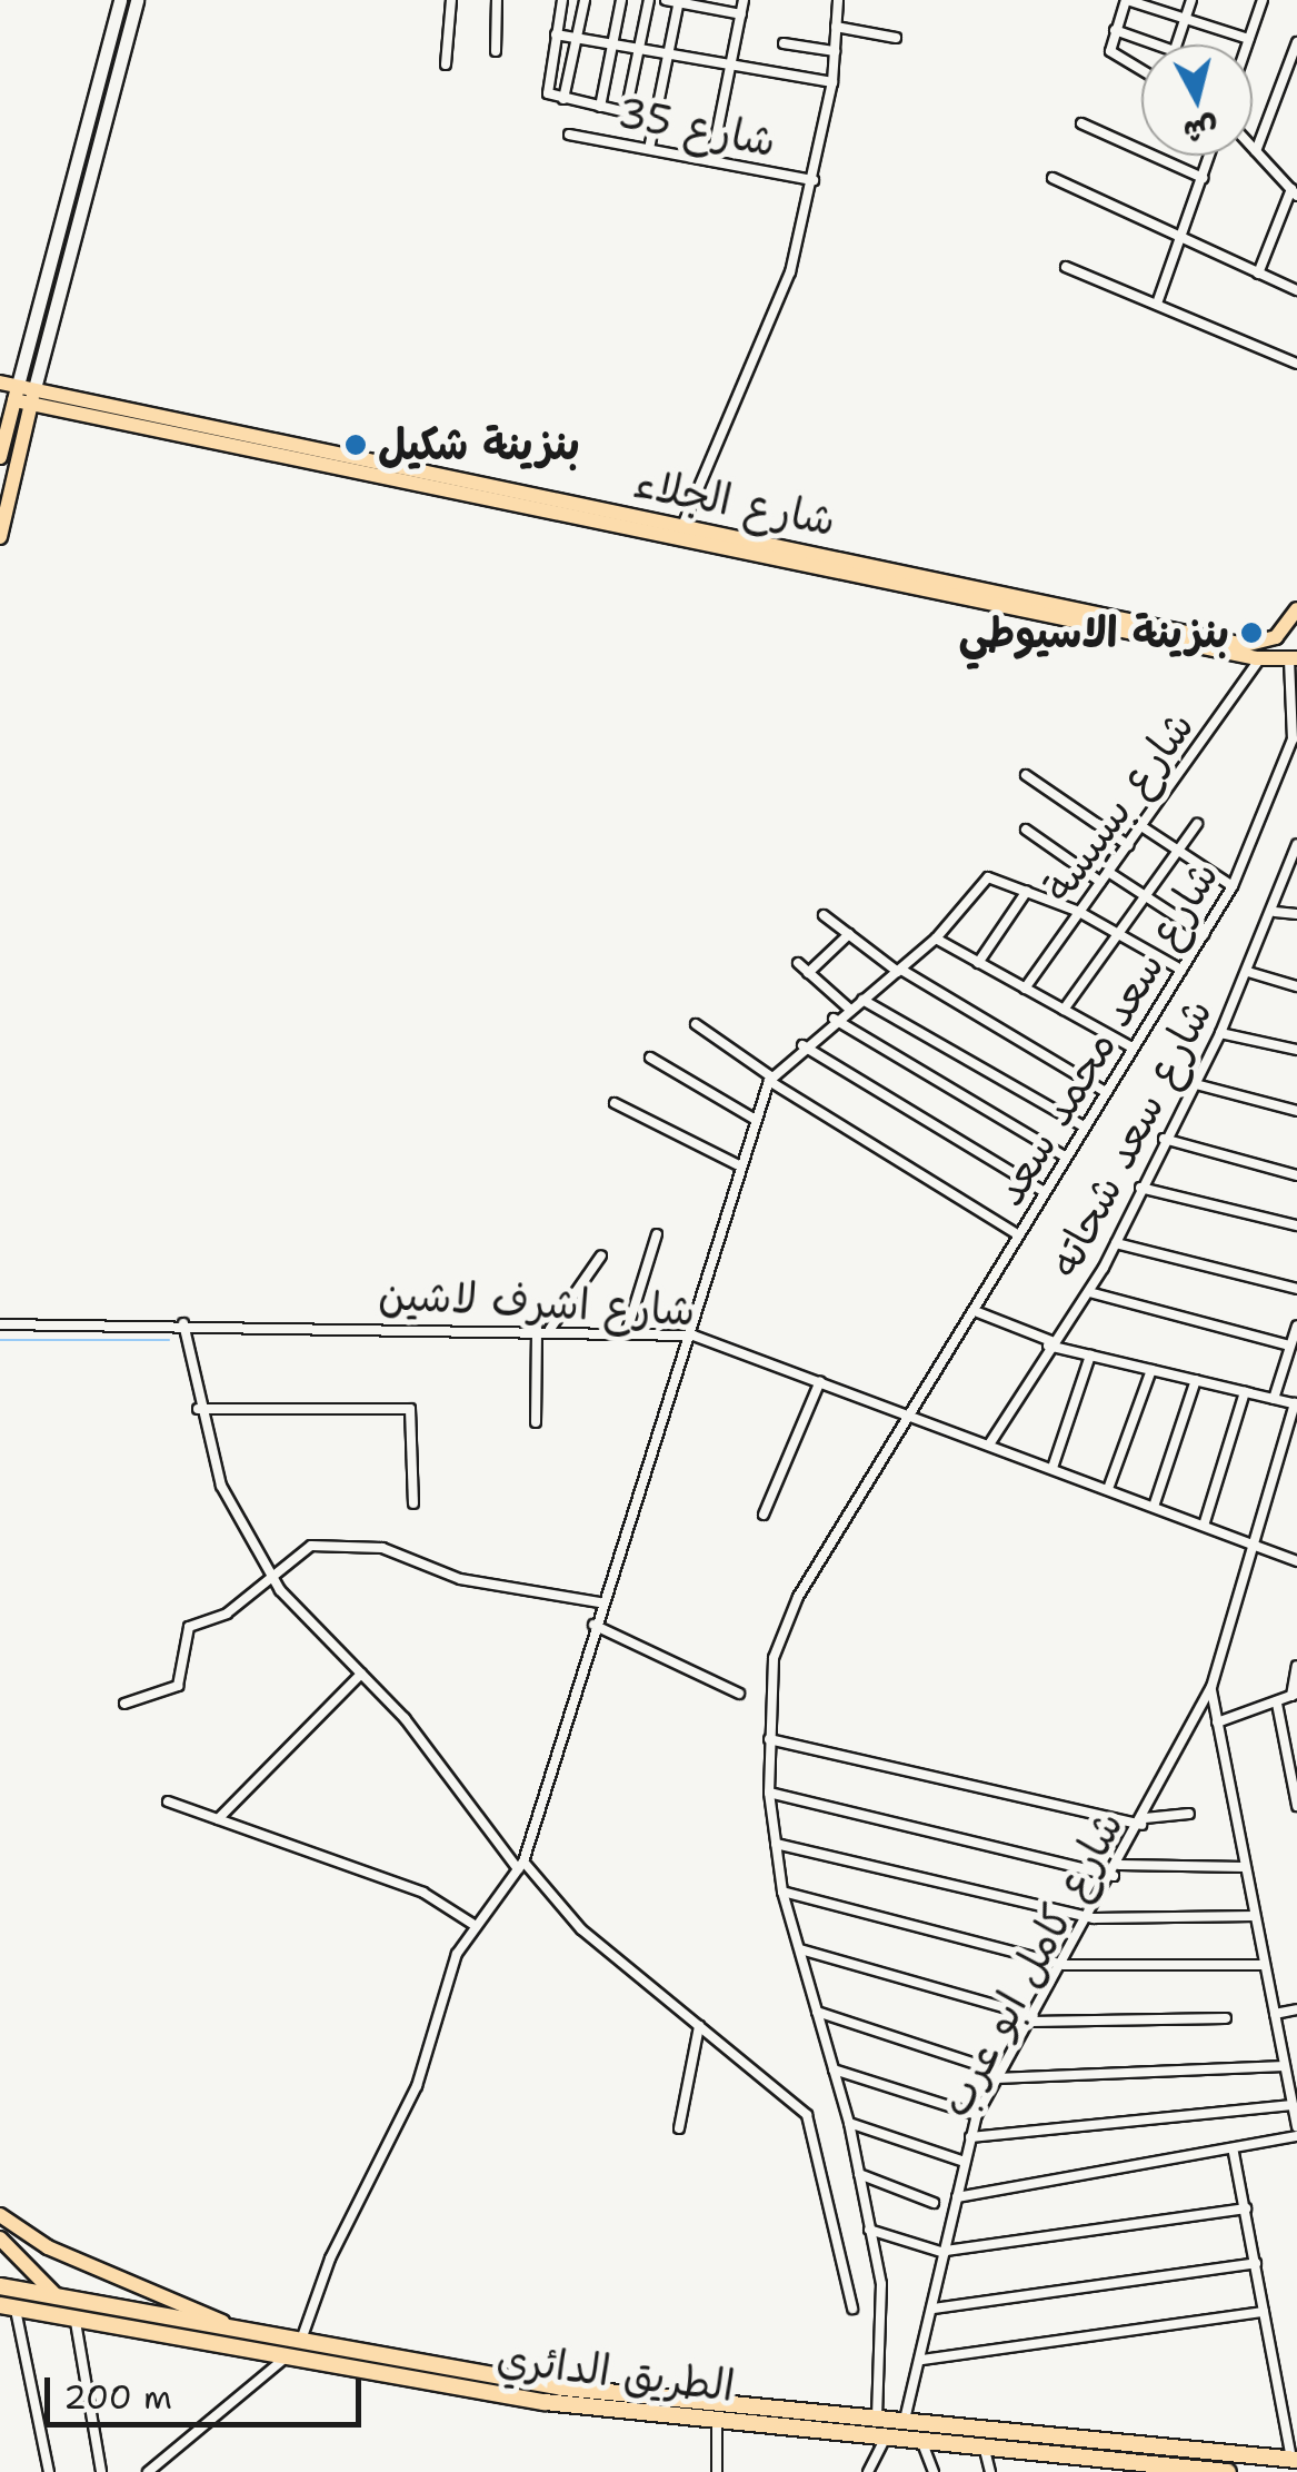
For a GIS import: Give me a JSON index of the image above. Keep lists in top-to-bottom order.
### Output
{
  "streets": {
    "highway": ["الطريق الدائري"],
    "main road": ["شارع الجلاء"],
    "street": [
      "شارع 35",
      "شارع بسيسة",
      "شارع سعد محمد سعد",
      "شارع سعد شحاته",
      "شارع اشرف لاشين",
      "شارع كامل ابو عرب"
    ]
  },
  "crossings": [
    ["شارع الجلاء", "شارع بسيسة"],
    ["شارع الجلاء", "شارع سعد محمد سعد"],
    ["شارع سعد محمد سعد", "شارع اشرف لاشين"],
    ["شارع سعد محمد سعد", "الطريق الدائري"],
    ["شارع سعد شحاته", "شارع اشرف لاشين"],
    ["شارع اشرف لاشين", "شارع كامل ابو عرب"],
    ["شارع كامل ابو عرب", "الطريق الدائري"]
  ],
  "places": ["بنزينة شكيل", "بنزينة الاسيوطي"],
  "scale_bar": "200 m",
  "north": "bottom"
}
